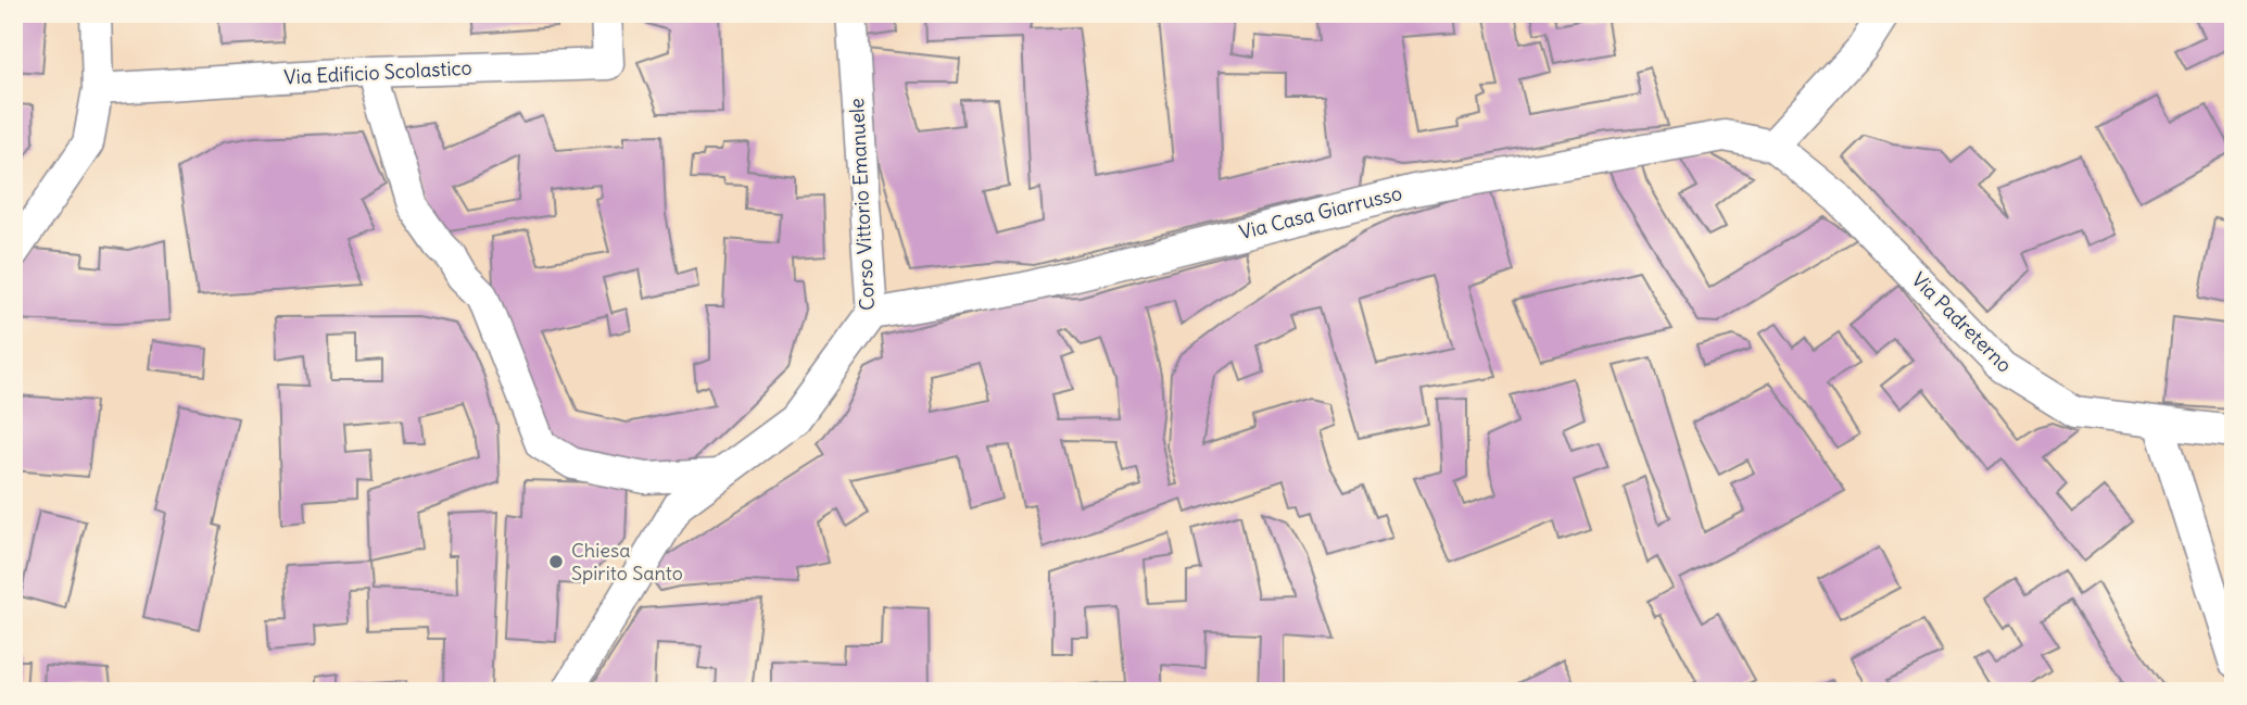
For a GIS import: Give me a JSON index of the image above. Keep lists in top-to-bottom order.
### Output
{
  "streets": {
    "street": [
      "Via Edificio Scolastico",
      "Corso Vittorio Emanuele",
      "Via Casa Giarrusso",
      "Via Padreterno"
    ]
  },
  "crossings": [
    ["Corso Vittorio Emanuele", "Via Casa Giarrusso"],
    ["Via Casa Giarrusso", "Via Padreterno"]
  ],
  "places": ["Chiesa Spirito Santo"]
}
